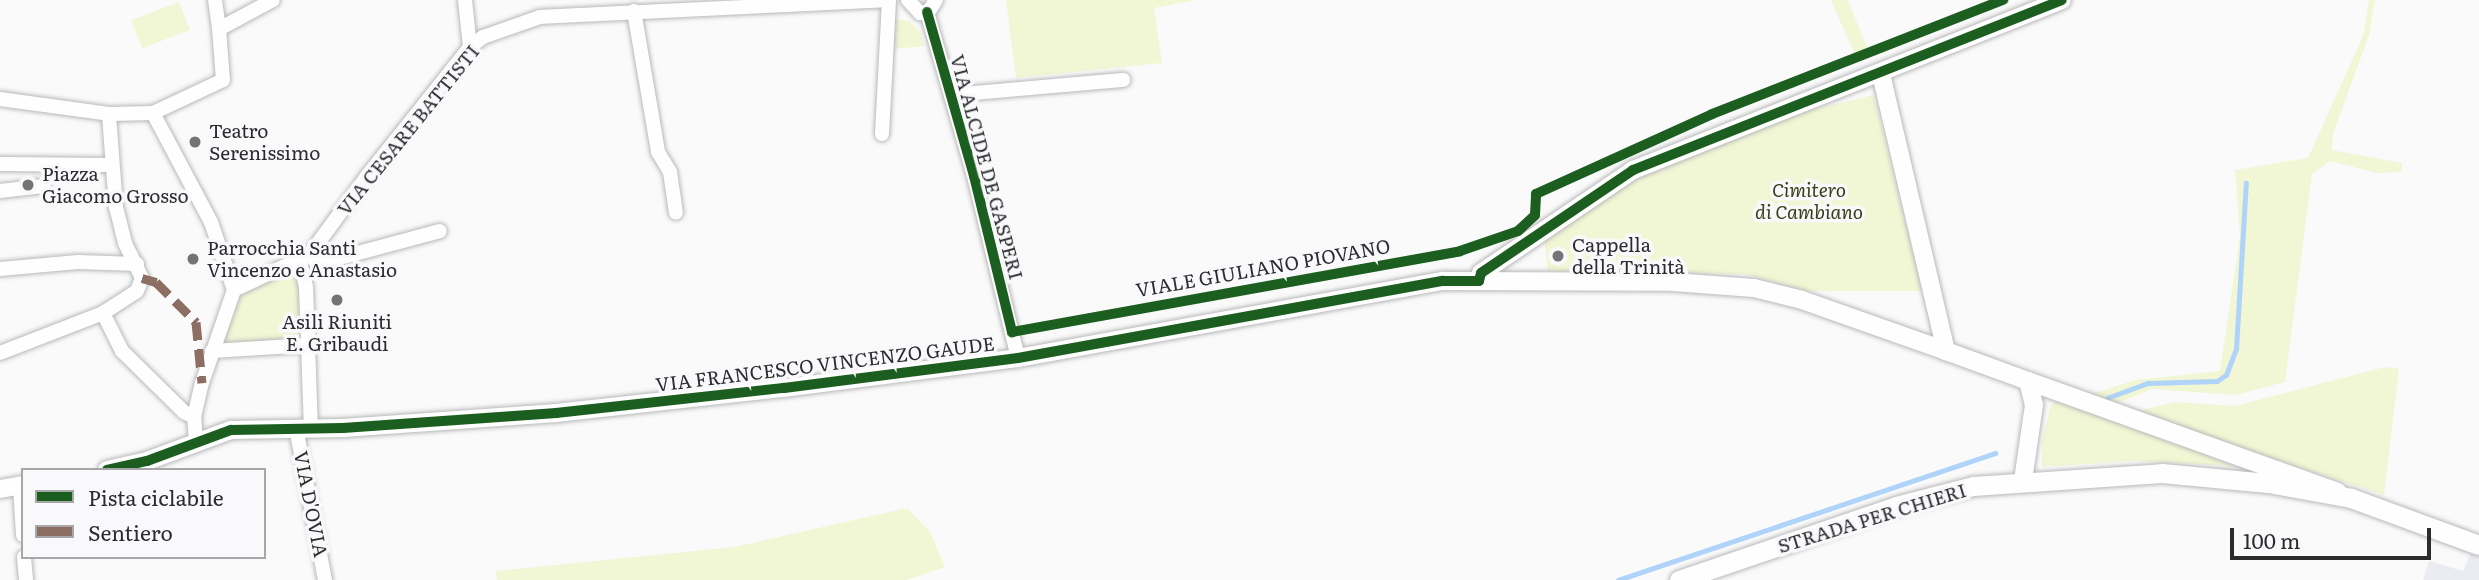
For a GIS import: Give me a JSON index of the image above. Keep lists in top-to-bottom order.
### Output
{
  "streets": {
    "main road": ["STRADA PER CHIERI"],
    "street": [
      "VIA CESARE BATTISTI",
      "VIA ALCIDE DE GASPERI",
      "VIA FRANCESCO VINCENZO GAUDE",
      "VIA D'OVIA"
    ],
    "cycle path": ["VIALE GIULIANO PIOVANO"]
  },
  "crossings": [
    ["VIA CESARE BATTISTI", "VIA D'OVIA"],
    ["VIA ALCIDE DE GASPERI", "VIA FRANCESCO VINCENZO GAUDE"],
    ["VIA FRANCESCO VINCENZO GAUDE", "VIA D'OVIA"],
    ["VIA FRANCESCO VINCENZO GAUDE", "STRADA PER CHIERI"]
  ],
  "parks": ["Cimitero di Cambiano"],
  "places": [
    "Teatro Serenissimo",
    "Piazza Giacomo Grosso",
    "Cappella della Trinità",
    "Parrocchia Santi Vincenzo e Anastasio",
    "Asili Riuniti E. Gribaudi"
  ],
  "legend": ["Pista ciclabile", "Sentiero"],
  "scale_bar": "100 m"
}
